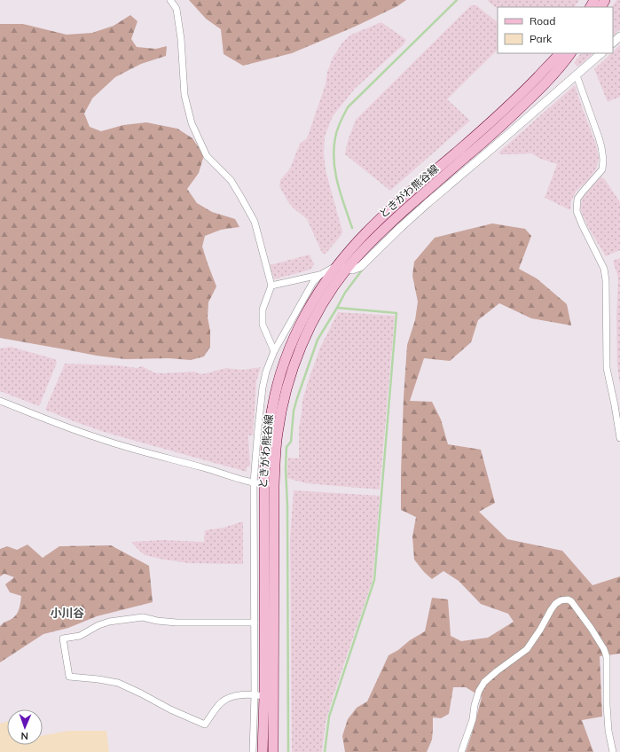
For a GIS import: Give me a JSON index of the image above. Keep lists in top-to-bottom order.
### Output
{
  "streets": {
    "main road": ["ときがわ熊谷線"]
  },
  "districts": ["小川谷"],
  "legend": ["Road", "Park"],
  "north": "bottom"
}
